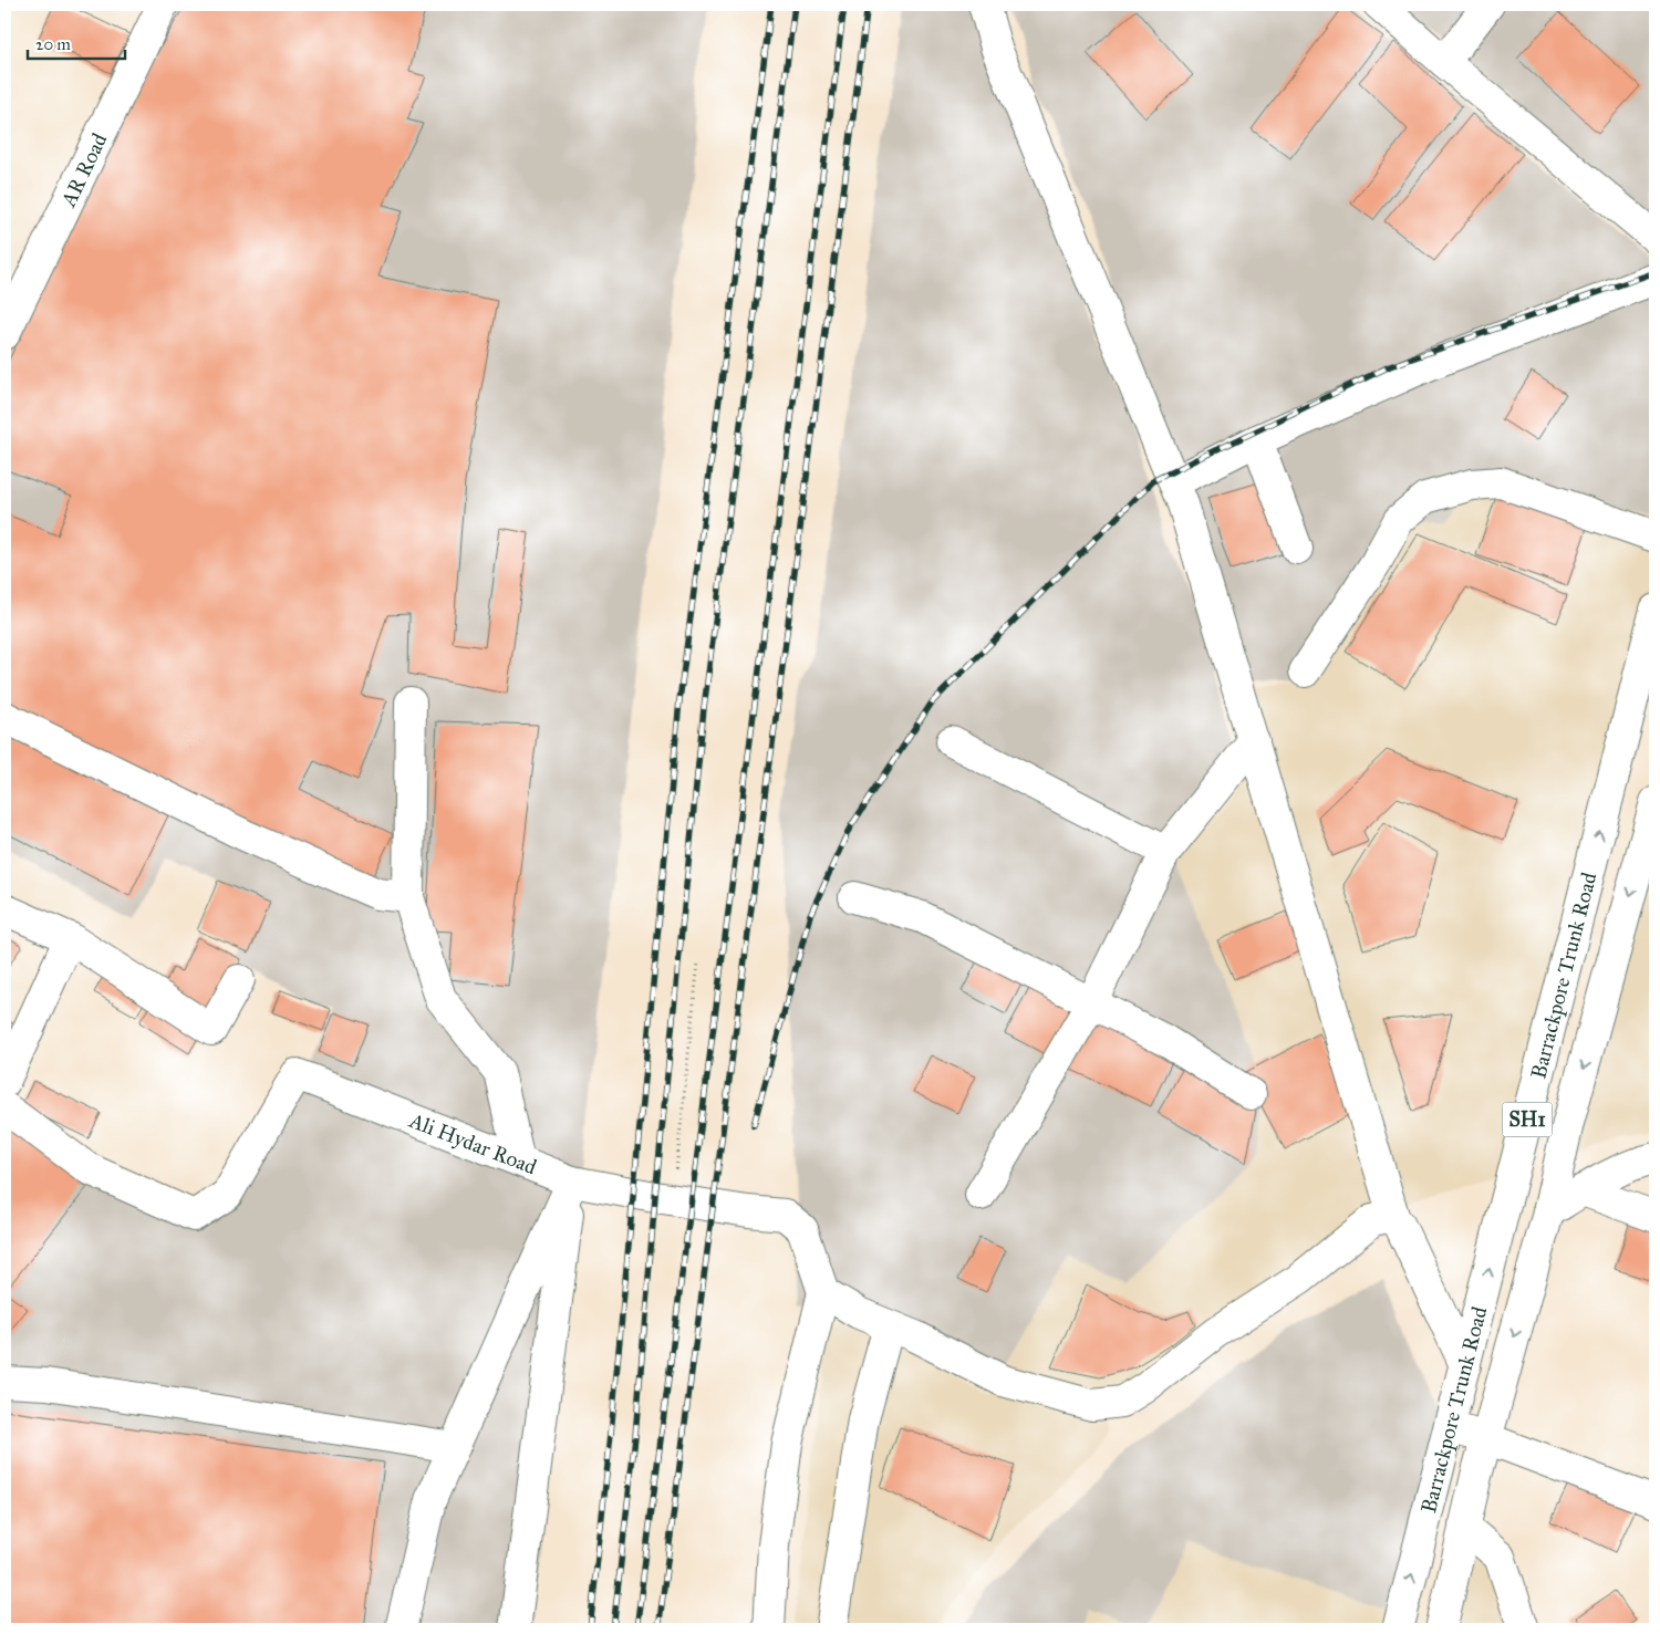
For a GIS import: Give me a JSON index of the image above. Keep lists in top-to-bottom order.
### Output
{
  "streets": {
    "street": [
      "AR Road",
      "Barrackpore Trunk Road",
      "SH1",
      "Ali Hydar Road"
    ]
  },
  "scale_bar": "20 m"
}
